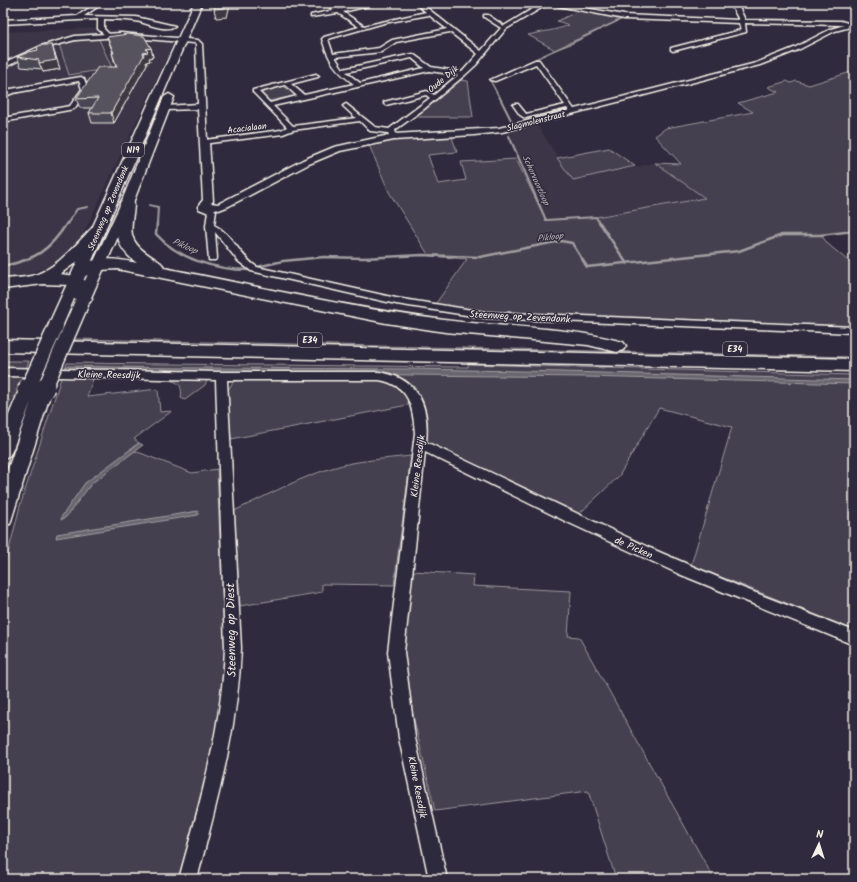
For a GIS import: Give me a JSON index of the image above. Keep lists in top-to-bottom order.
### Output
{
  "streets": {
    "highway": ["E34"],
    "main road": ["N19", "Steenweg op Zevendonk"],
    "street": [
      "Oude Dijk",
      "Slagmolenstraat",
      "Acacialaan",
      "Kleine Reesdijk",
      "de Picken",
      "Steenweg op Diest"
    ]
  },
  "crossings": [
    ["Oude Dijk", "Slagmolenstraat"],
    ["N19", "Steenweg op Zevendonk"],
    ["Kleine Reesdijk", "de Picken"],
    ["Kleine Reesdijk", "Steenweg op Diest"]
  ],
  "water": ["Schorvoortloop", "Pikloop"],
  "north": "top"
}
